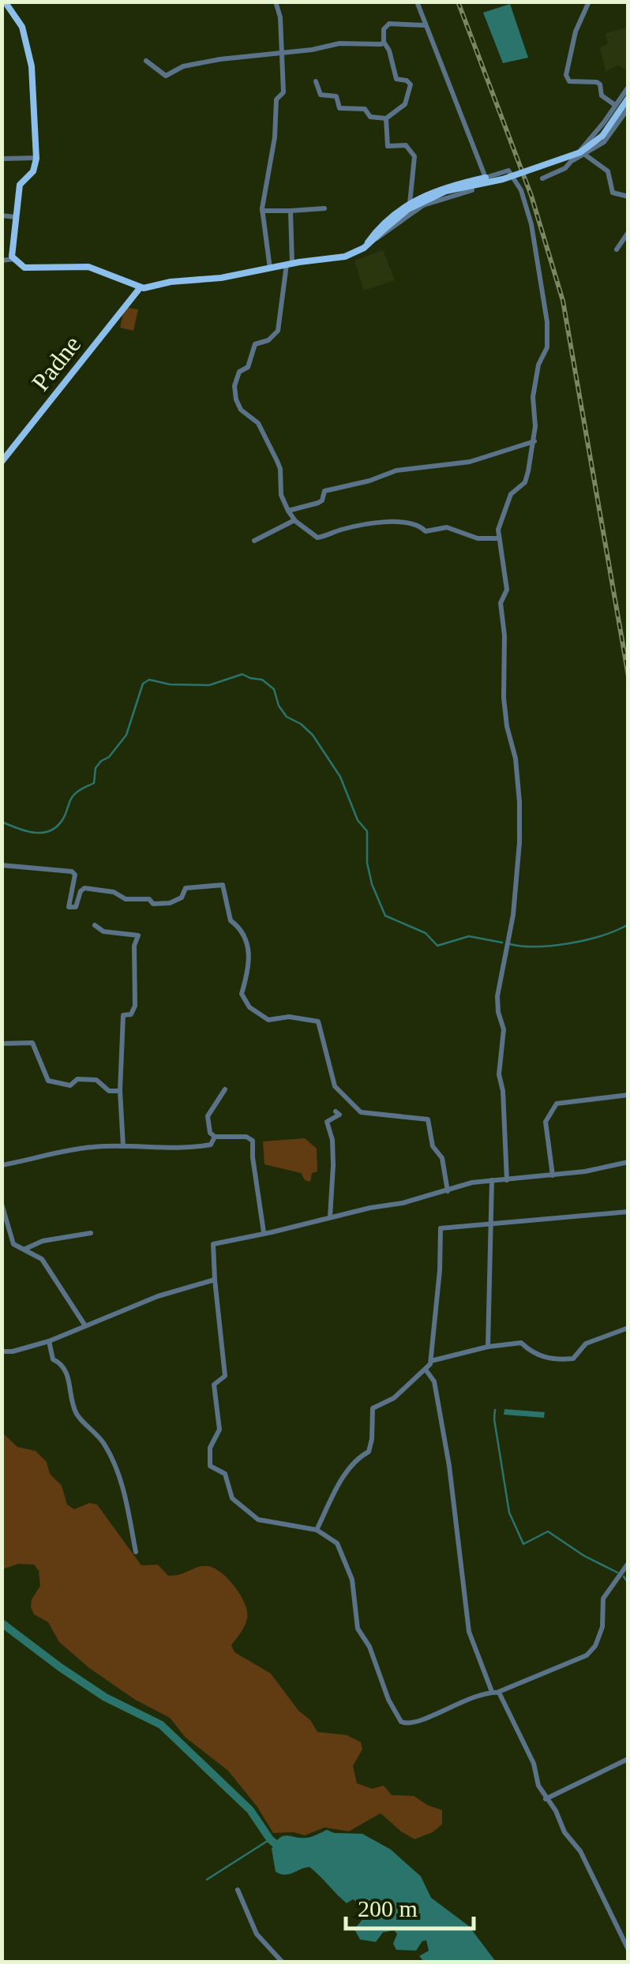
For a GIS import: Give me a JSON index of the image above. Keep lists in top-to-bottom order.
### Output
{
  "streets": {
    "main road": ["Padne"]
  },
  "scale_bar": "200 m"
}
